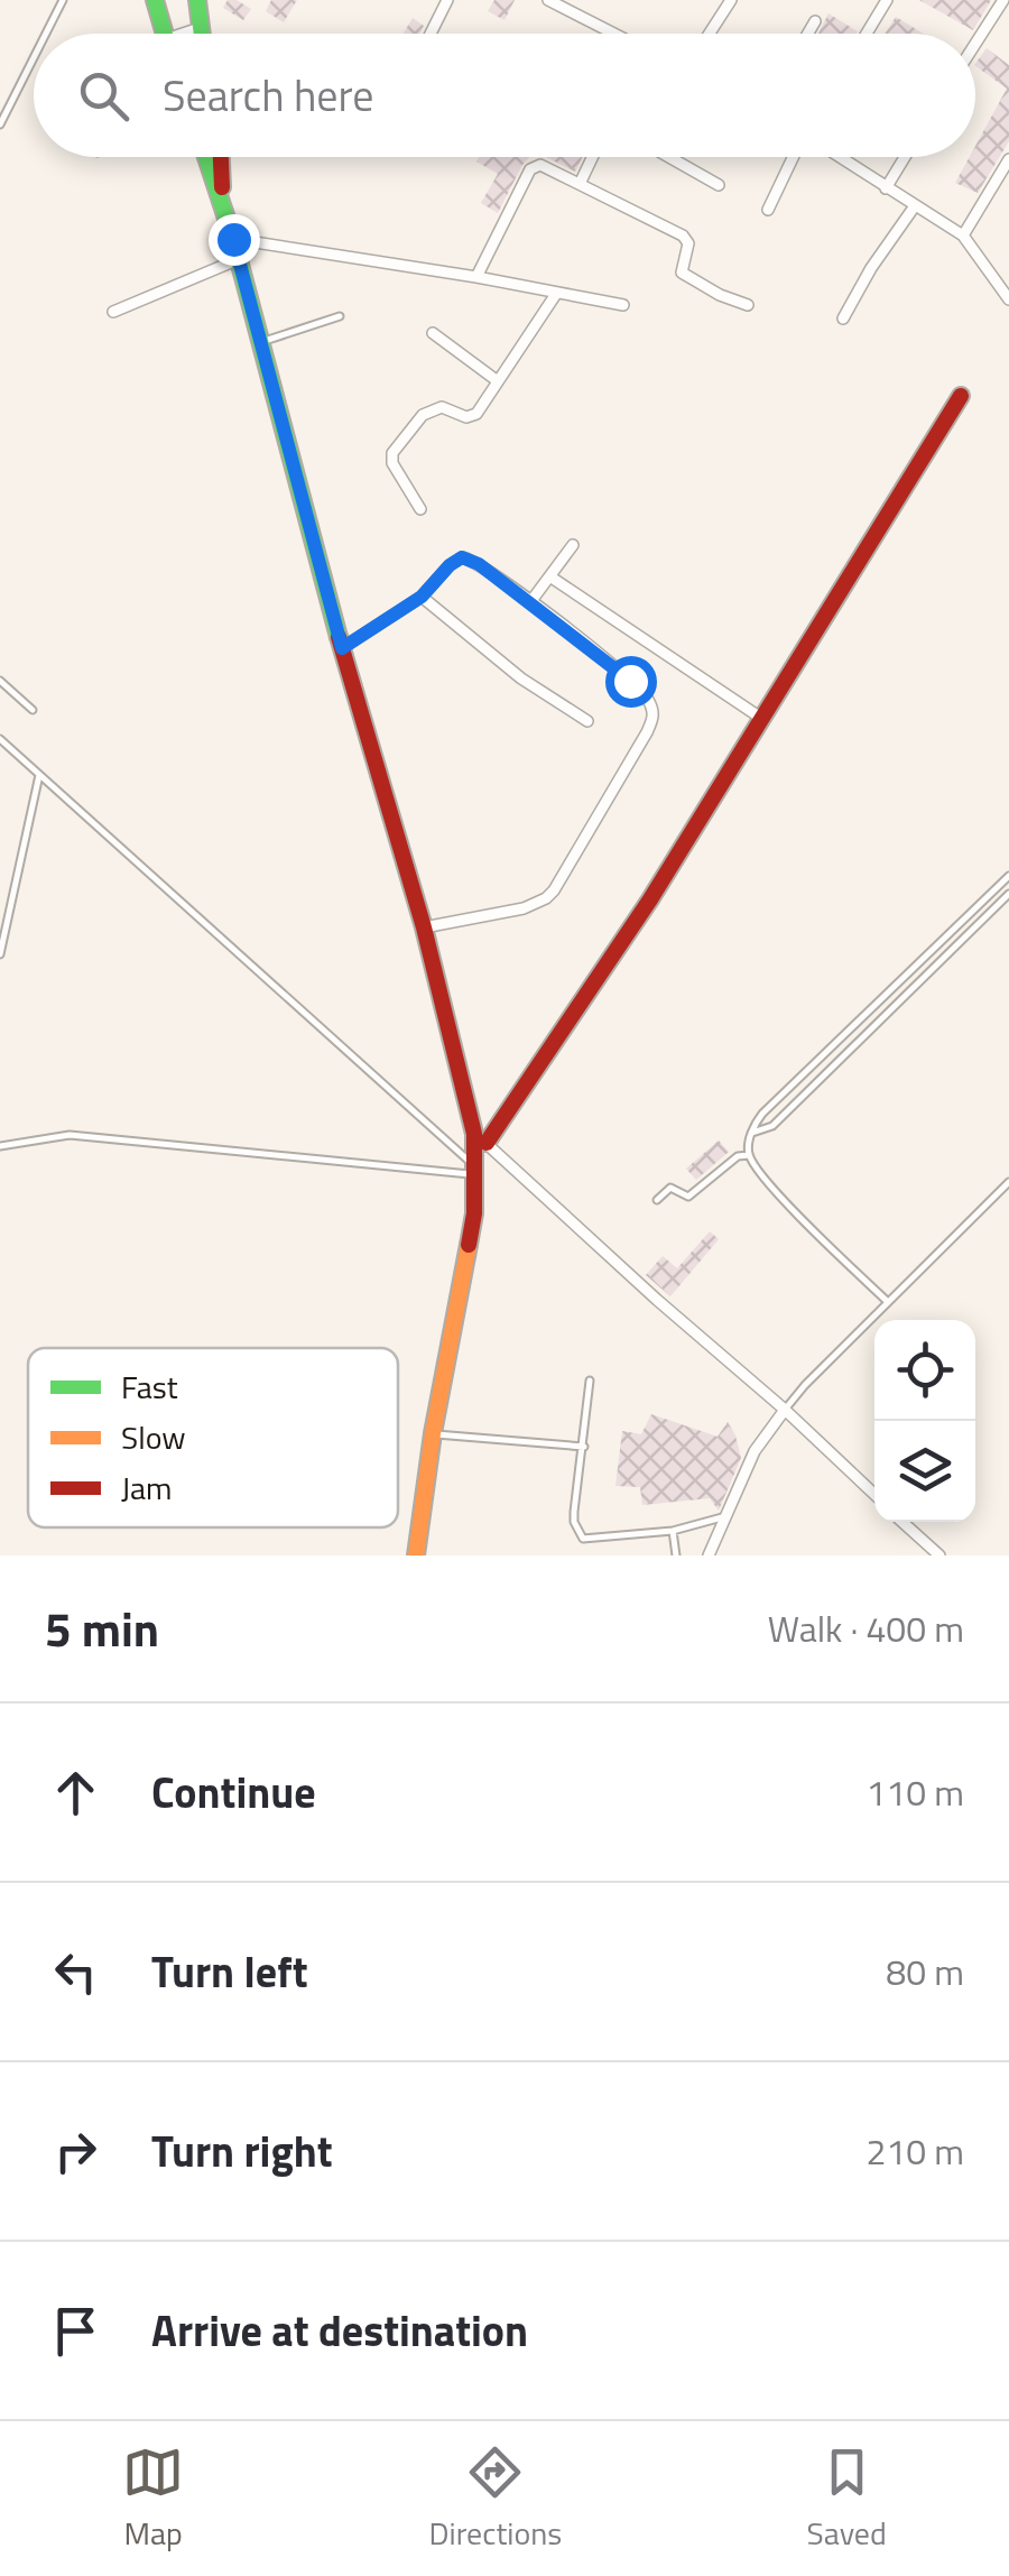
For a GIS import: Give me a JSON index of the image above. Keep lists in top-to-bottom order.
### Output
{
  "legend": ["Fast", "Slow", "Jam"],
  "page": {
    "search": "Search here",
    "heading": ["5 min", "Walk · 400 m"],
    "list": [
      ["Continue", "110 m"],
      ["Turn left", "80 m"],
      ["Turn right", "210 m"],
      "Arrive at destination"
    ],
    "nav": ["Map", "Directions", "Saved"]
  }
}
